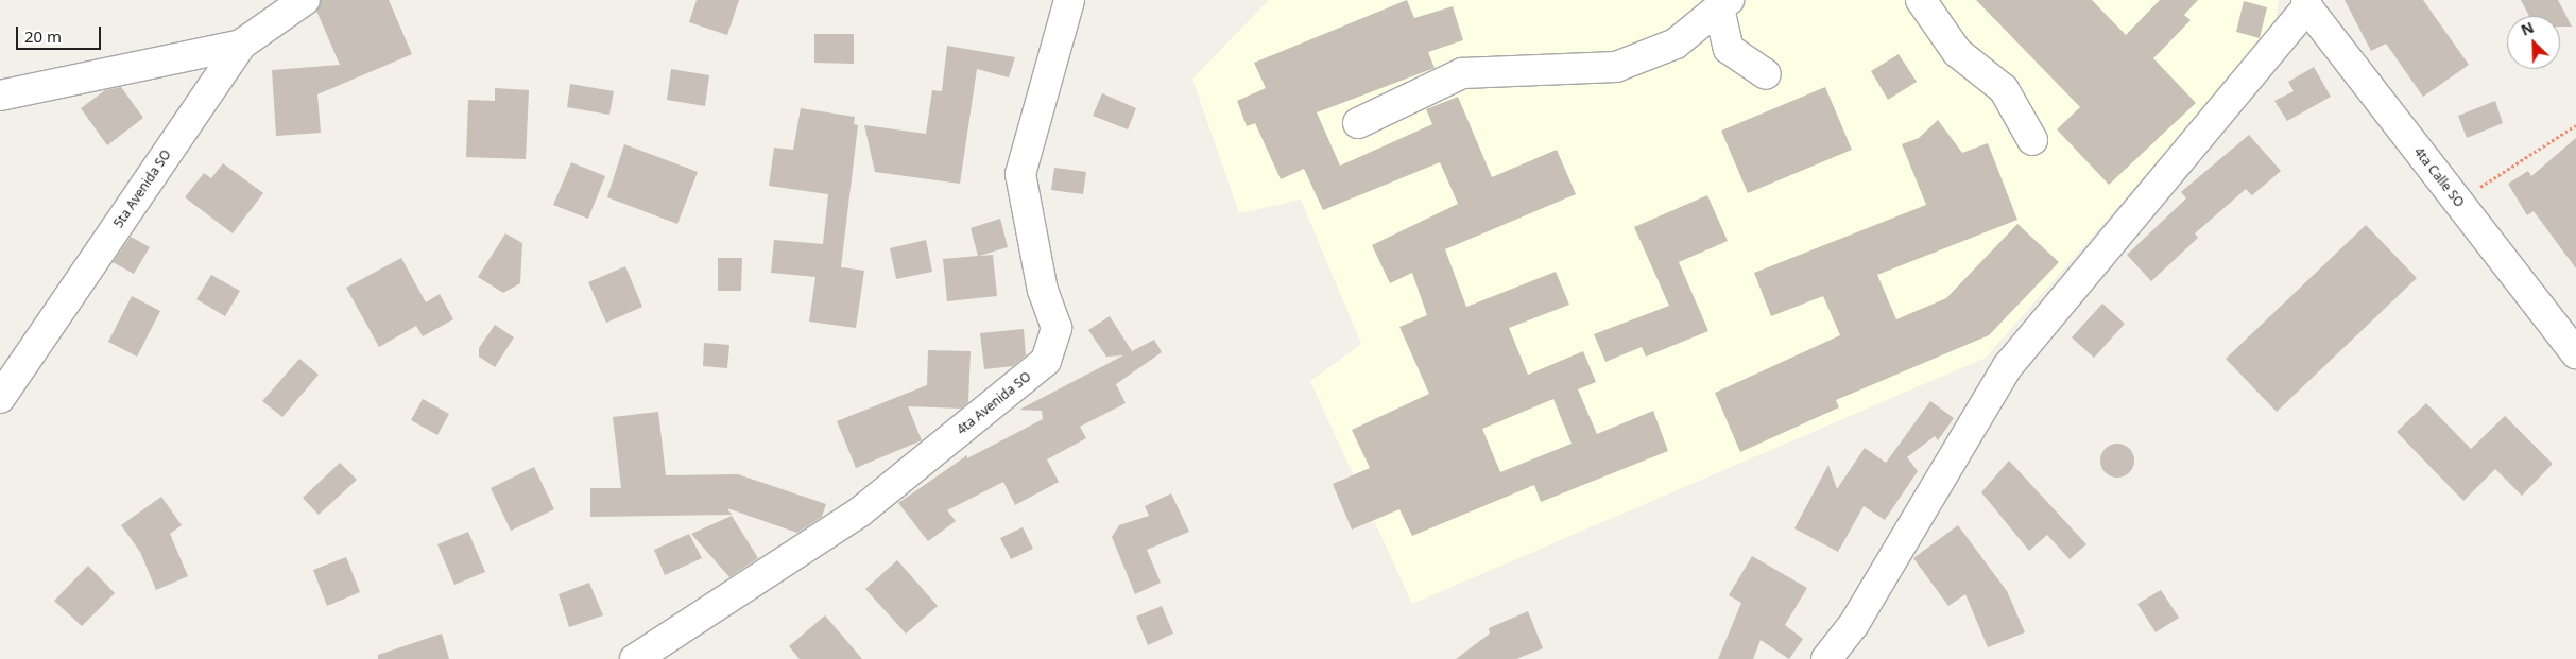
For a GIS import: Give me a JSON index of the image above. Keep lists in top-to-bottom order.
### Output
{
  "streets": {
    "street": ["4ta Calle SO", "5ta Avenida SO", "4ta Avenida SO"]
  },
  "scale_bar": "20 m",
  "north": "top left"
}
